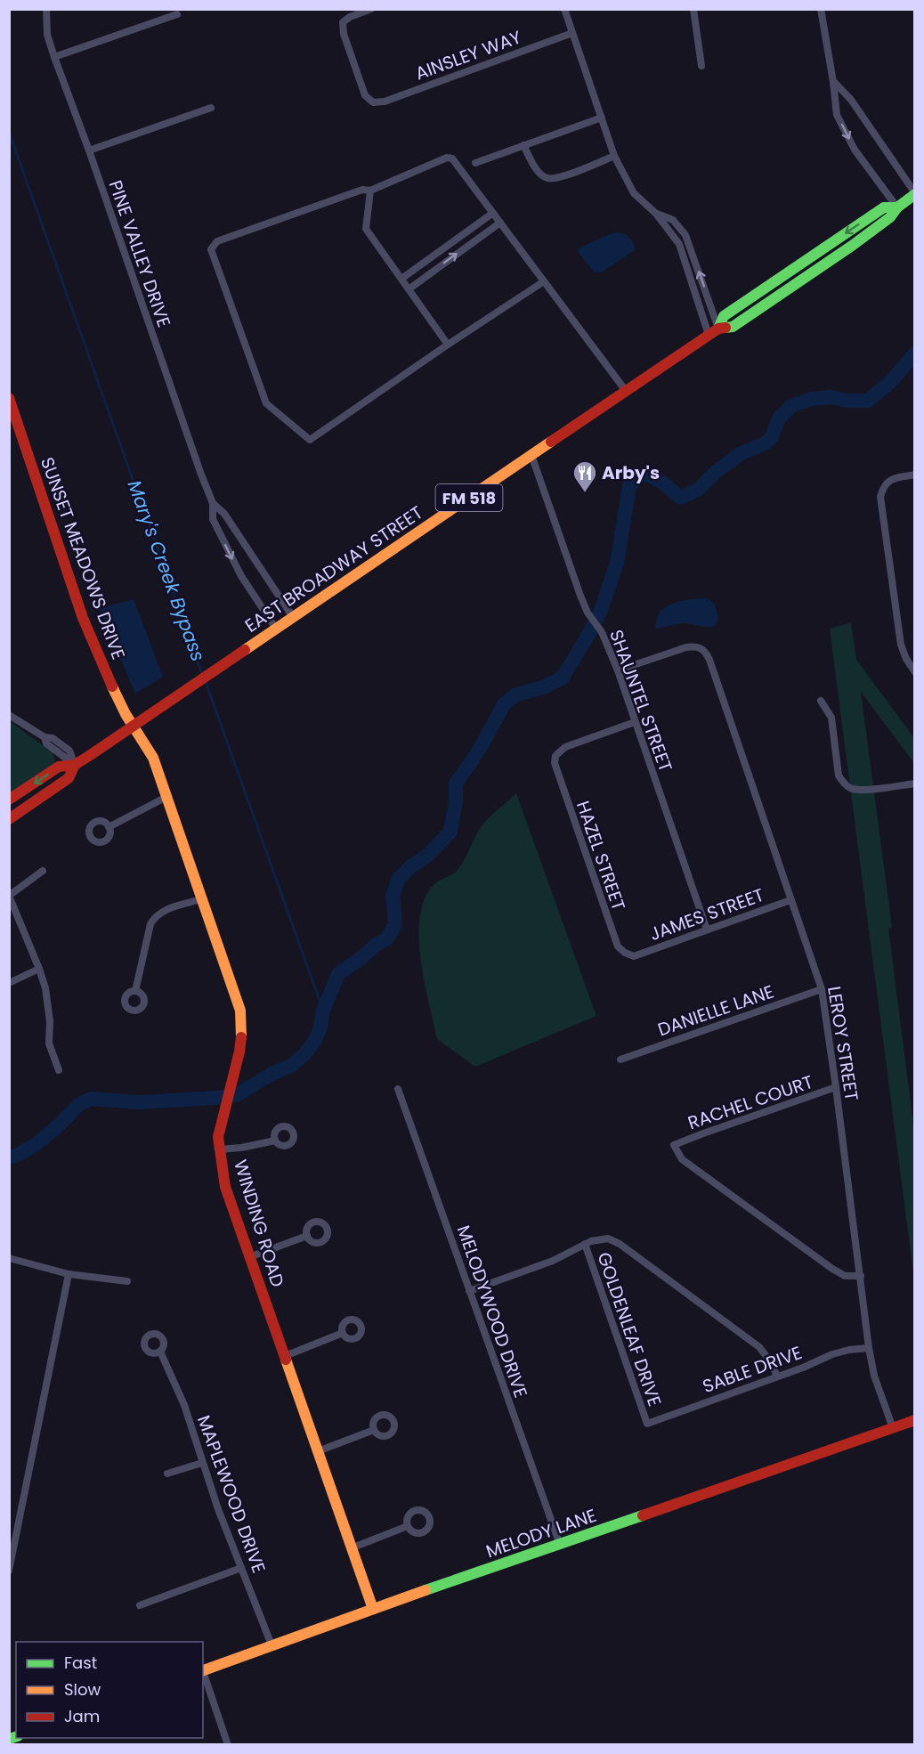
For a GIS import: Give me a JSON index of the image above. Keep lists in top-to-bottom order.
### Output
{
  "streets": {
    "street": [
      "AINSLEY WAY",
      "PINE VALLEY DRIVE",
      "FM 518",
      "SUNSET MEADOWS DRIVE",
      "EAST BROADWAY STREET",
      "SHAUNTEL STREET",
      "HAZEL STREET",
      "JAMES STREET",
      "DANIELLE LANE",
      "LEROY STREET",
      "RACHEL COURT",
      "WINDING ROAD",
      "MELODYWOOD DRIVE",
      "GOLDENLEAF DRIVE",
      "SABLE DRIVE",
      "MAPLEWOOD DRIVE",
      "MELODY LANE"
    ]
  },
  "crossings": [
    ["PINE VALLEY DRIVE", "EAST BROADWAY STREET"],
    ["FM 518", "SUNSET MEADOWS DRIVE"],
    ["FM 518", "EAST BROADWAY STREET"],
    ["FM 518", "WINDING ROAD"],
    ["SUNSET MEADOWS DRIVE", "EAST BROADWAY STREET"],
    ["SUNSET MEADOWS DRIVE", "WINDING ROAD"],
    ["EAST BROADWAY STREET", "SHAUNTEL STREET"],
    ["EAST BROADWAY STREET", "WINDING ROAD"],
    ["SHAUNTEL STREET", "HAZEL STREET"],
    ["SHAUNTEL STREET", "JAMES STREET"],
    ["SHAUNTEL STREET", "LEROY STREET"],
    ["HAZEL STREET", "JAMES STREET"],
    ["JAMES STREET", "LEROY STREET"],
    ["DANIELLE LANE", "LEROY STREET"],
    ["LEROY STREET", "RACHEL COURT"],
    ["LEROY STREET", "SABLE DRIVE"],
    ["LEROY STREET", "MELODY LANE"],
    ["WINDING ROAD", "MELODY LANE"],
    ["MELODYWOOD DRIVE", "MELODY LANE"],
    ["GOLDENLEAF DRIVE", "SABLE DRIVE"],
    ["MAPLEWOOD DRIVE", "MELODY LANE"]
  ],
  "water": ["Mary's Creek Bypass"],
  "places": {
    "restaurant": ["Arby's"]
  },
  "legend": ["Fast", "Slow", "Jam"]
}
